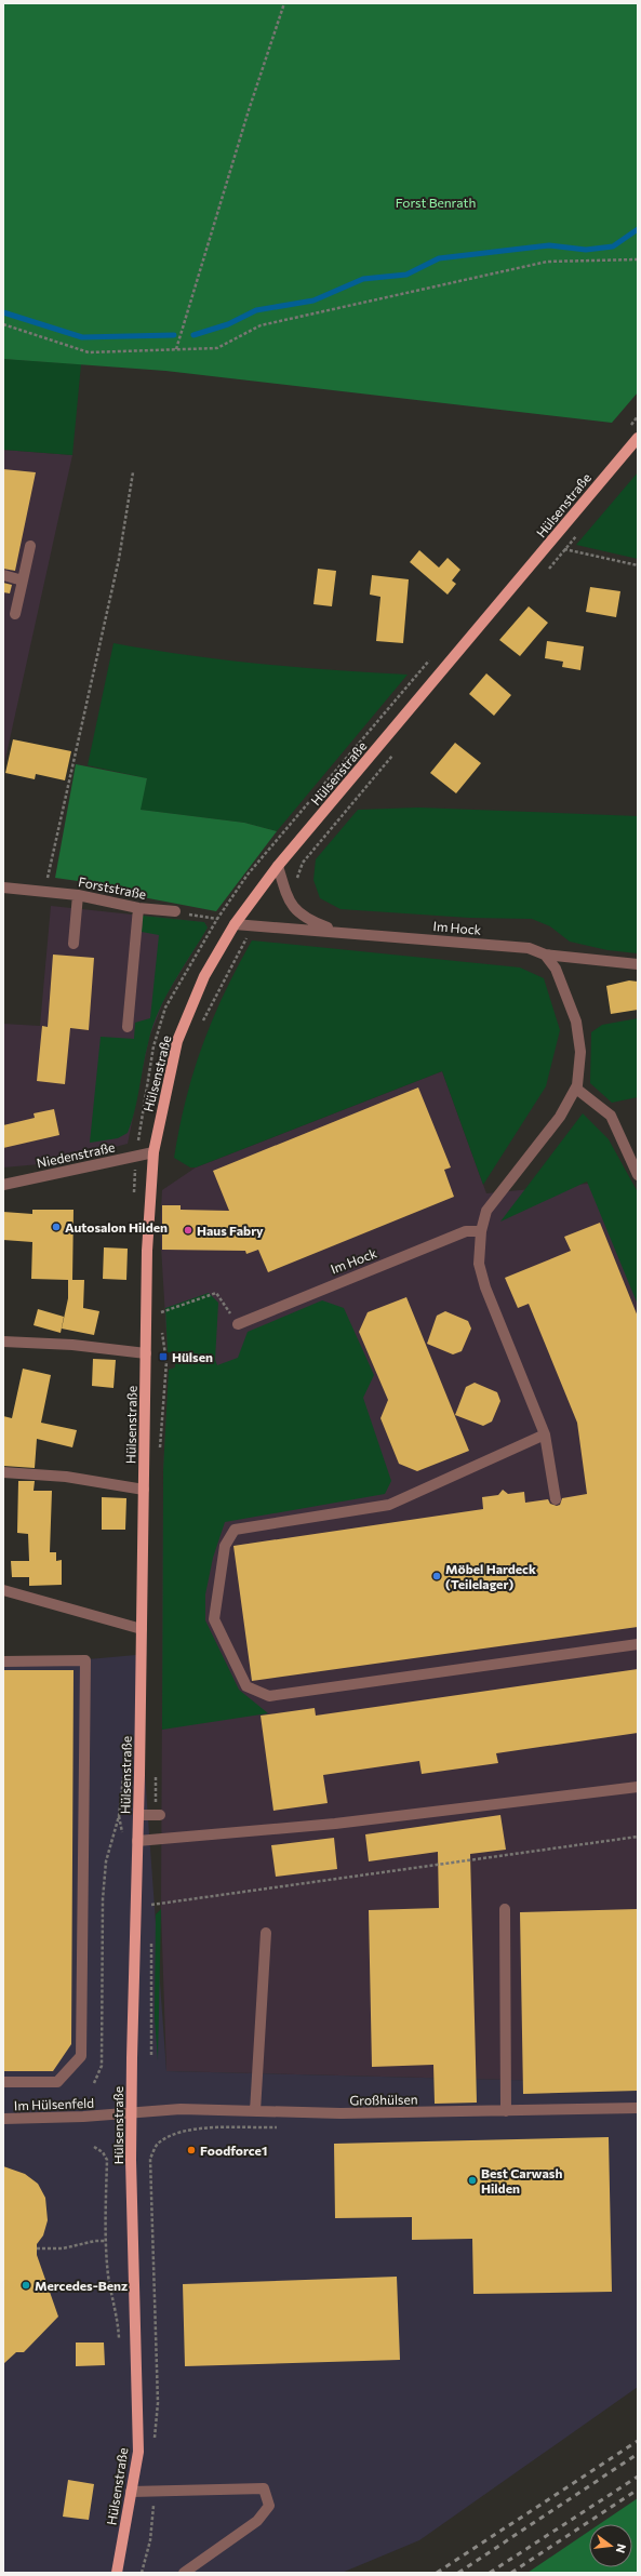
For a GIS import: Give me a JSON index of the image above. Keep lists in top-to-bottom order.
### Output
{
  "streets": {
    "main road": ["Hülsenstraße"],
    "street": [
      "Forststraße",
      "Im Hock",
      "Niedenstraße",
      "Großhülsen",
      "Im Hülsenfeld"
    ]
  },
  "crossings": [
    ["Hülsenstraße", "Im Hock"],
    ["Hülsenstraße", "Niedenstraße"],
    ["Hülsenstraße", "Großhülsen"],
    ["Hülsenstraße", "Im Hülsenfeld"],
    ["Großhülsen", "Im Hülsenfeld"]
  ],
  "parks": ["Forst Benrath"],
  "places": {
    "other": [
      "Autosalon Hilden",
      "Haus Fabry",
      "Möbel Hardeck (Teilelager)",
      "Foodforce1",
      "Best Carwash Hilden",
      "Mercedes-Benz"
    ],
    "transit": ["Hülsen"]
  },
  "north": "right"
}
